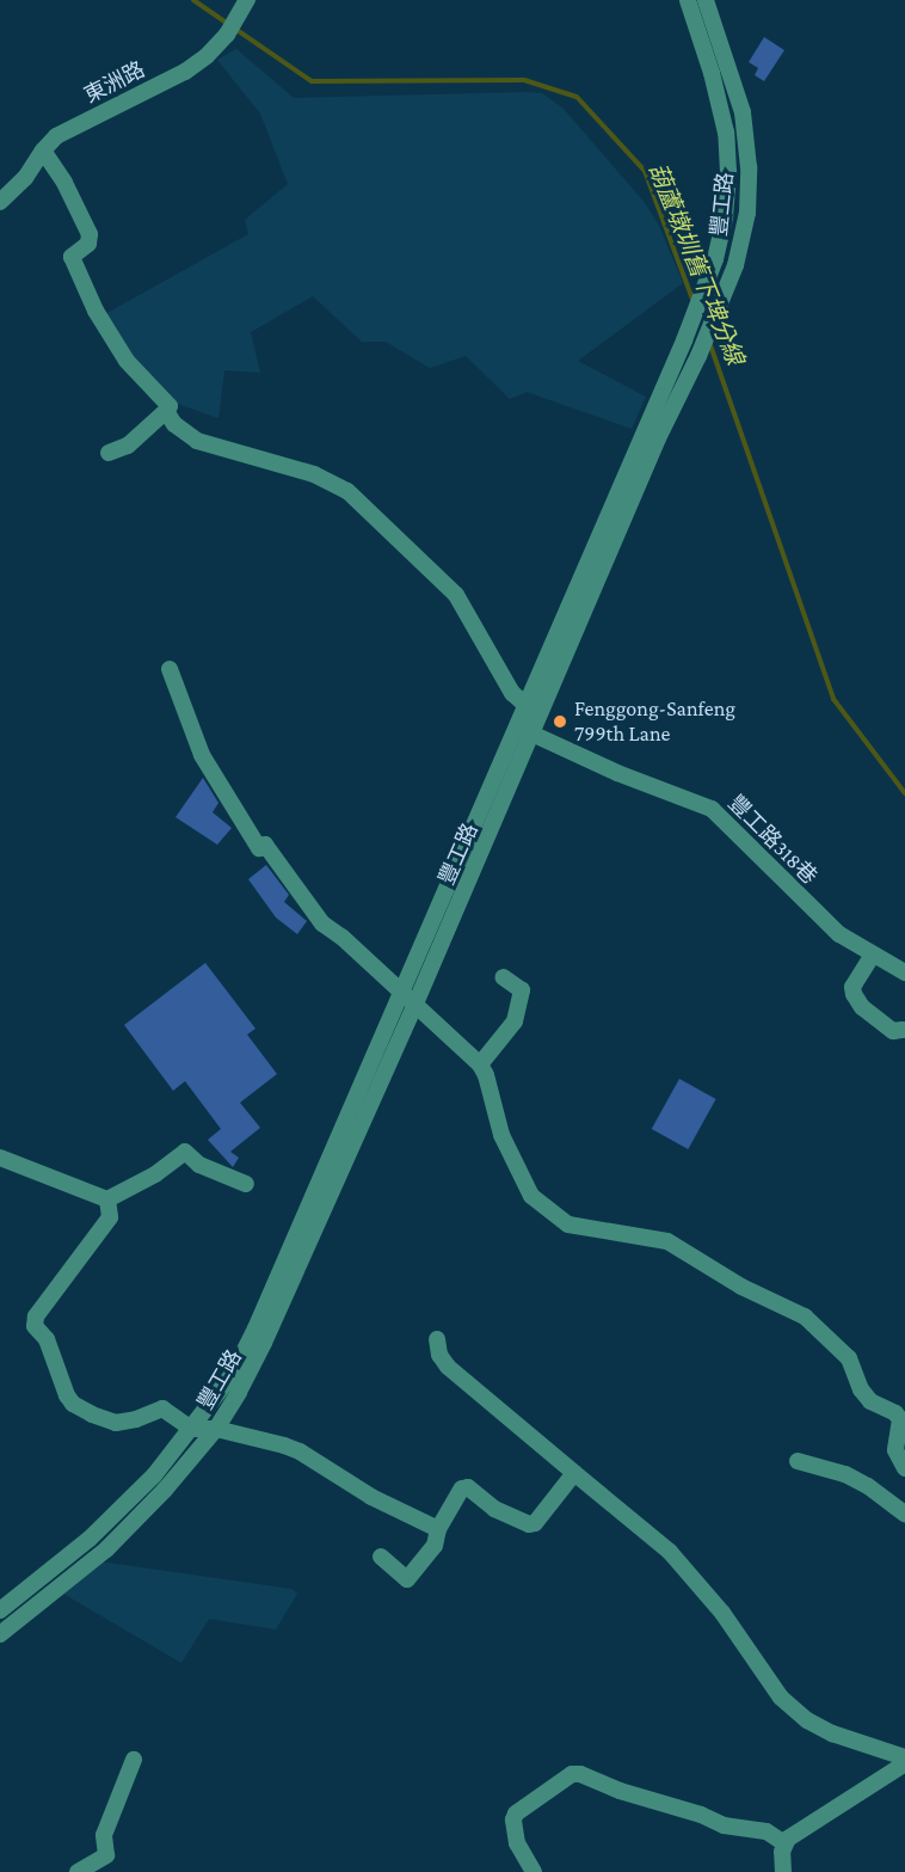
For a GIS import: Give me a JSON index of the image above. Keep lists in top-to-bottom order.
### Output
{
  "streets": {
    "street": ["東洲路", "豐工路", "豐工路318巷"]
  },
  "crossings": [
    ["豐工路", "豐工路318巷"]
  ],
  "water": ["葫蘆墩圳舊下埤分線"],
  "places": ["Fenggong-Sanfeng 799th Lane"]
}
